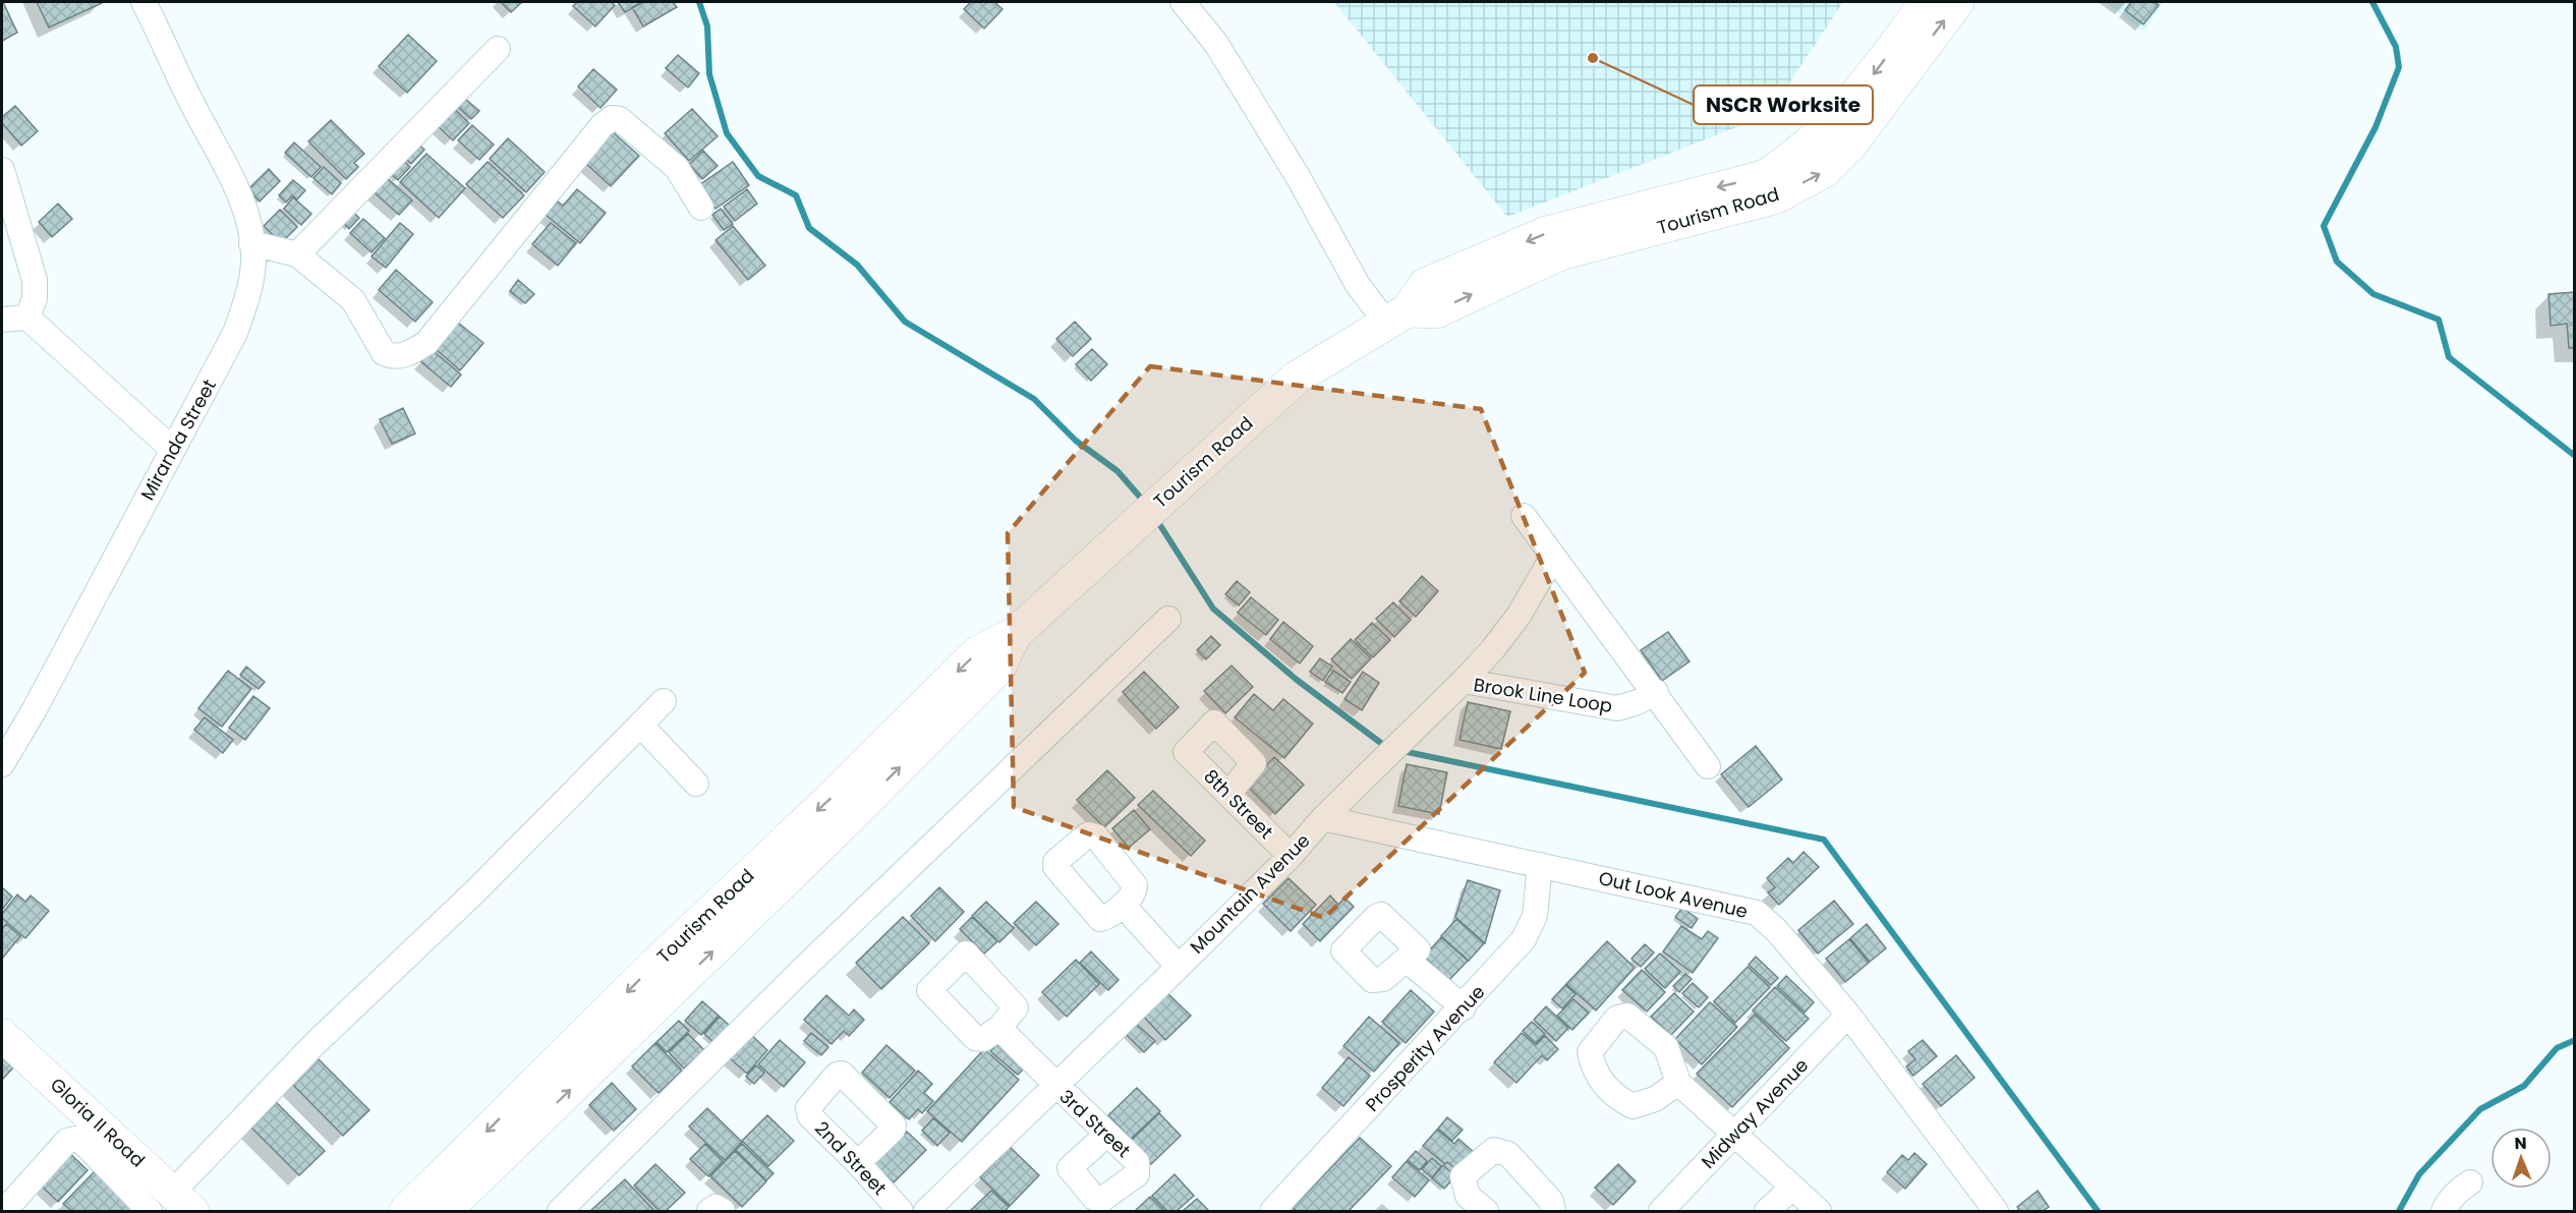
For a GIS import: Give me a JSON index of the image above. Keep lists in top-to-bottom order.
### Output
{
  "streets": {
    "main road": ["Tourism Road"],
    "street": [
      "Miranda Street",
      "Brook Line Loop",
      "8th Street",
      "Mountain Avenue",
      "Out Look Avenue",
      "Prosperity Avenue",
      "Midway Avenue",
      "Gloria II Road",
      "3rd Street",
      "2nd Street"
    ]
  },
  "crossings": [
    ["Brook Line Loop", "Mountain Avenue"],
    ["8th Street", "Mountain Avenue"],
    ["Mountain Avenue", "Out Look Avenue"],
    ["Mountain Avenue", "3rd Street"],
    ["Out Look Avenue", "Prosperity Avenue"],
    ["Out Look Avenue", "Midway Avenue"]
  ],
  "places": ["NSCR Worksite"],
  "north": "top"
}
